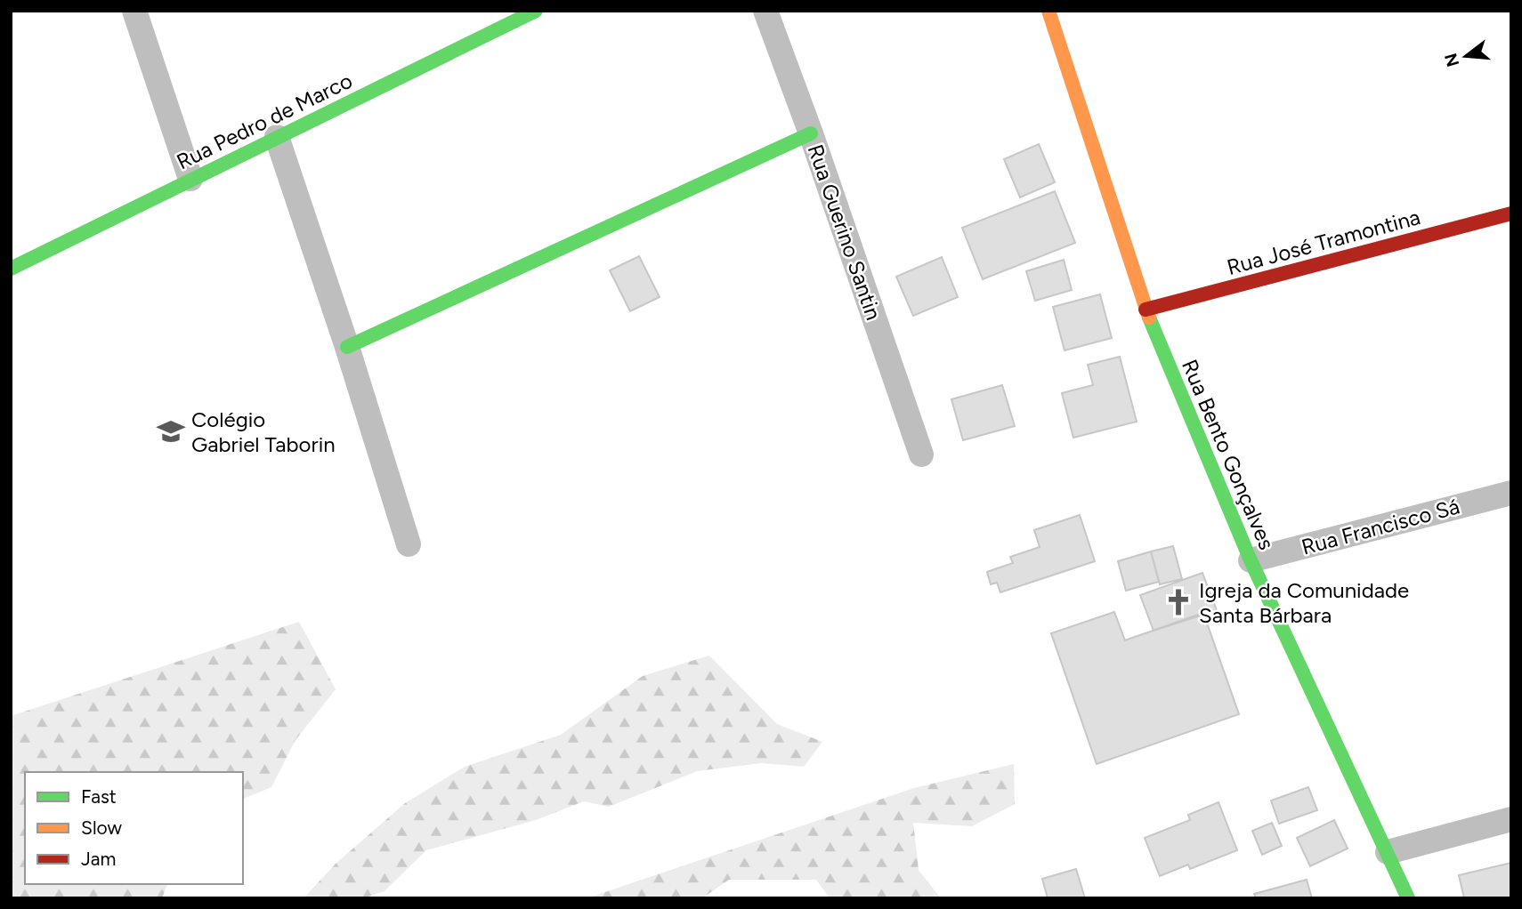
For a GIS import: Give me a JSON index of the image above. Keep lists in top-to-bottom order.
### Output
{
  "streets": {
    "street": [
      "Rua Pedro de Marco",
      "Rua Guerino Santin",
      "Rua José Tramontina",
      "Rua Bento Gonçalves",
      "Rua Francisco Sá"
    ]
  },
  "crossings": [
    ["Rua José Tramontina", "Rua Bento Gonçalves"],
    ["Rua Bento Gonçalves", "Rua Francisco Sá"]
  ],
  "places": {
    "school or university": ["Colégio Gabriel Taborin"],
    "church": ["Igreja da Comunidade Santa Bárbara"]
  },
  "legend": ["Fast", "Slow", "Jam"],
  "north": "left"
}
